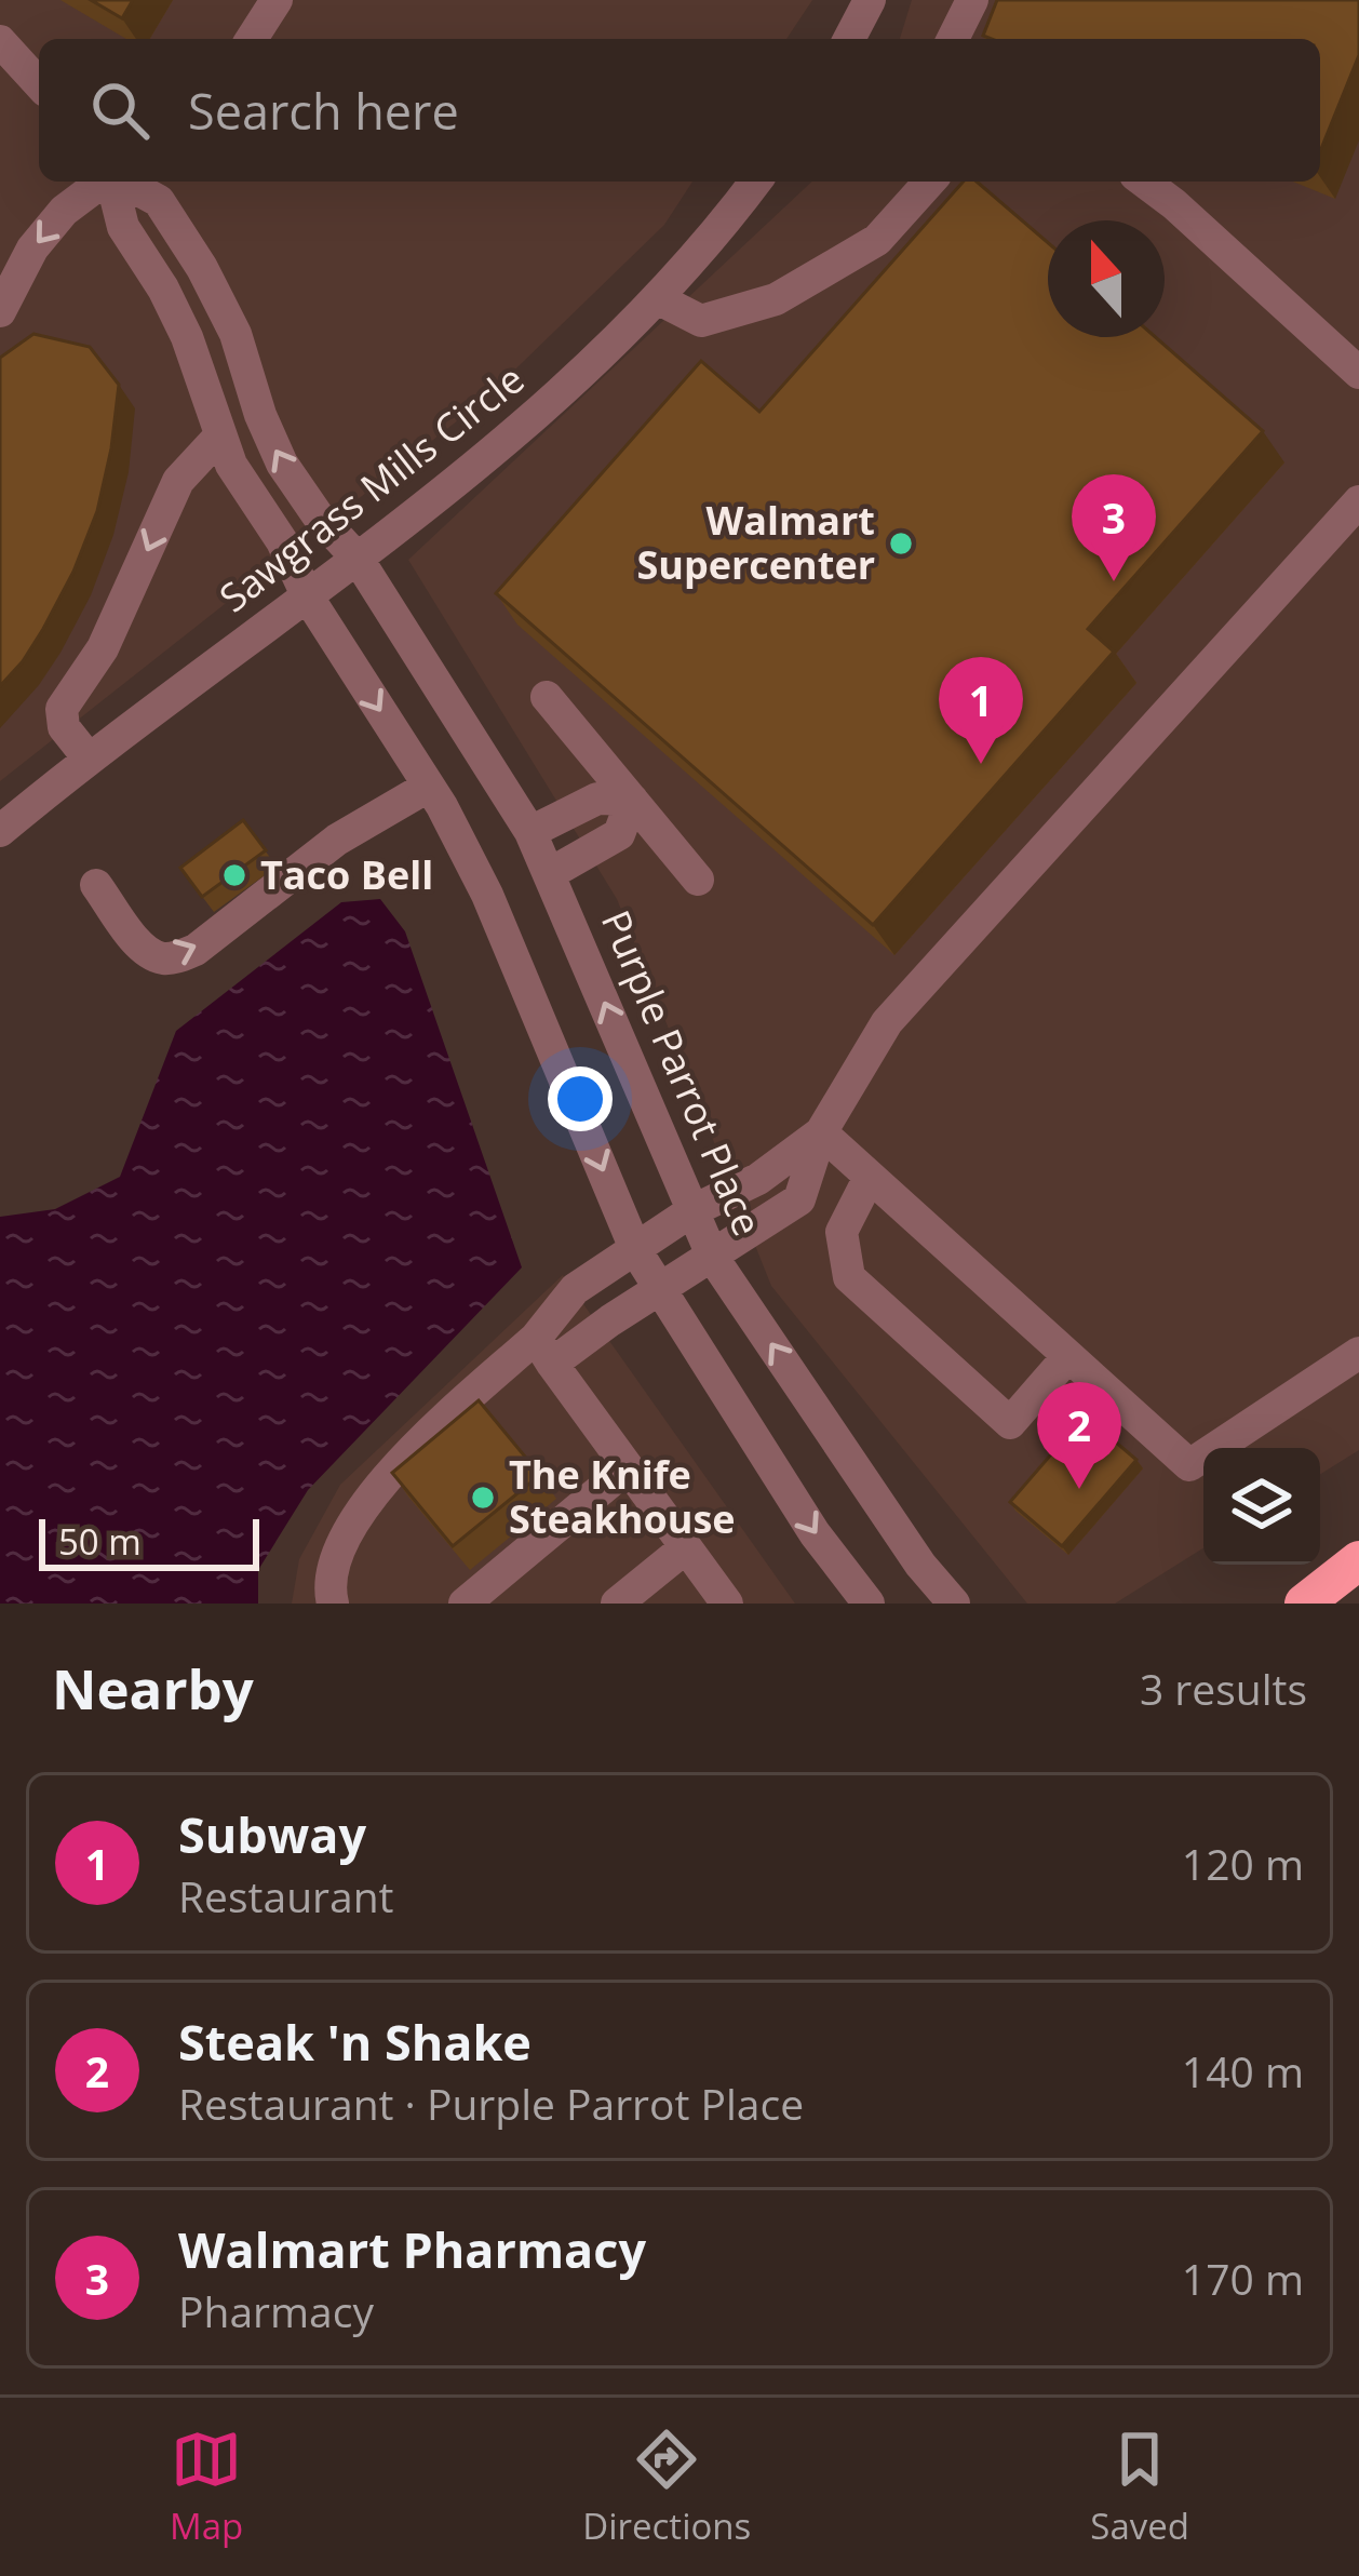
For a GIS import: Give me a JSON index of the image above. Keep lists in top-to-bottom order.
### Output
{
  "streets": {
    "street": ["Sawgrass Mills Circle", "Purple Parrot Place"]
  },
  "crossings": [
    ["Sawgrass Mills Circle", "Purple Parrot Place"]
  ],
  "places": ["Walmart Supercenter", "Taco Bell", "The Knife Steakhouse"],
  "scale_bar": "50 m",
  "north": "top",
  "page": {
    "search": "Search here",
    "pins": ["3", "1", "2"],
    "scale": "50 m",
    "heading": ["Nearby", "3 results"],
    "list": [
      {
        "mark": "1",
        "name": "Subway",
        "note": "Restaurant",
        "value": "120 m"
      },
      {
        "mark": "2",
        "name": "Steak 'n Shake",
        "note": "Restaurant · Purple Parrot Place",
        "value": "140 m"
      },
      {
        "mark": "3",
        "name": "Walmart Pharmacy",
        "note": "Pharmacy",
        "value": "170 m"
      }
    ],
    "nav": ["Map", "Directions", "Saved"]
  }
}
